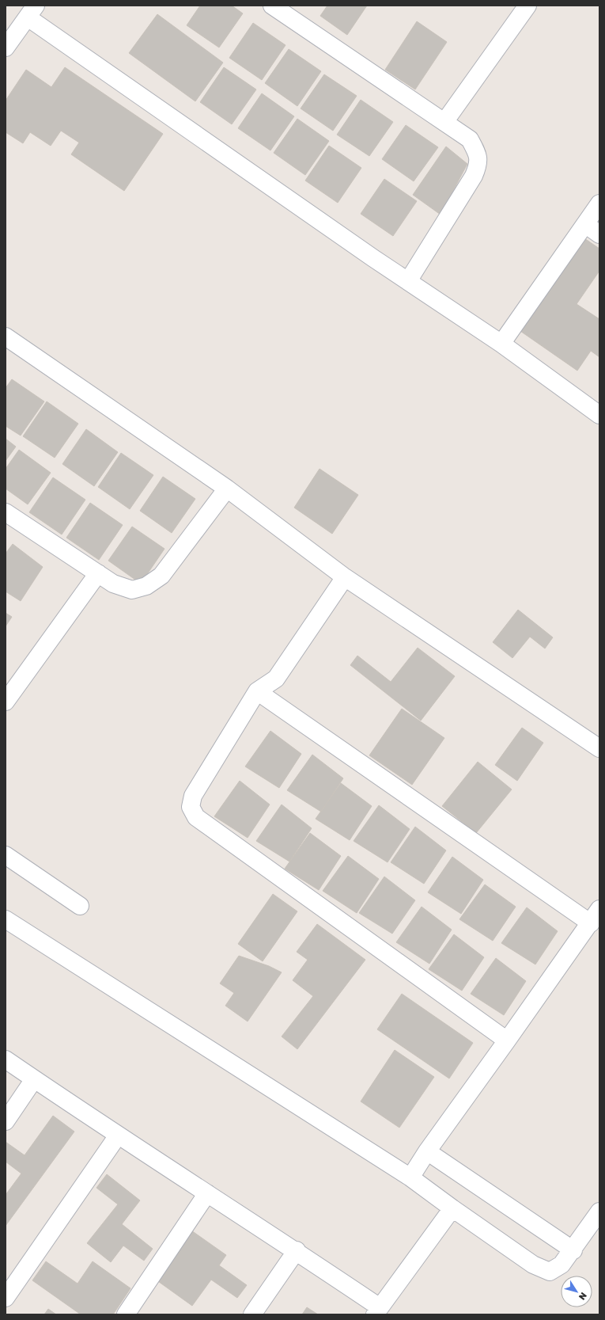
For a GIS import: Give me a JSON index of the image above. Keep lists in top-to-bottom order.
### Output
{
  "north": "bottom right"
}
